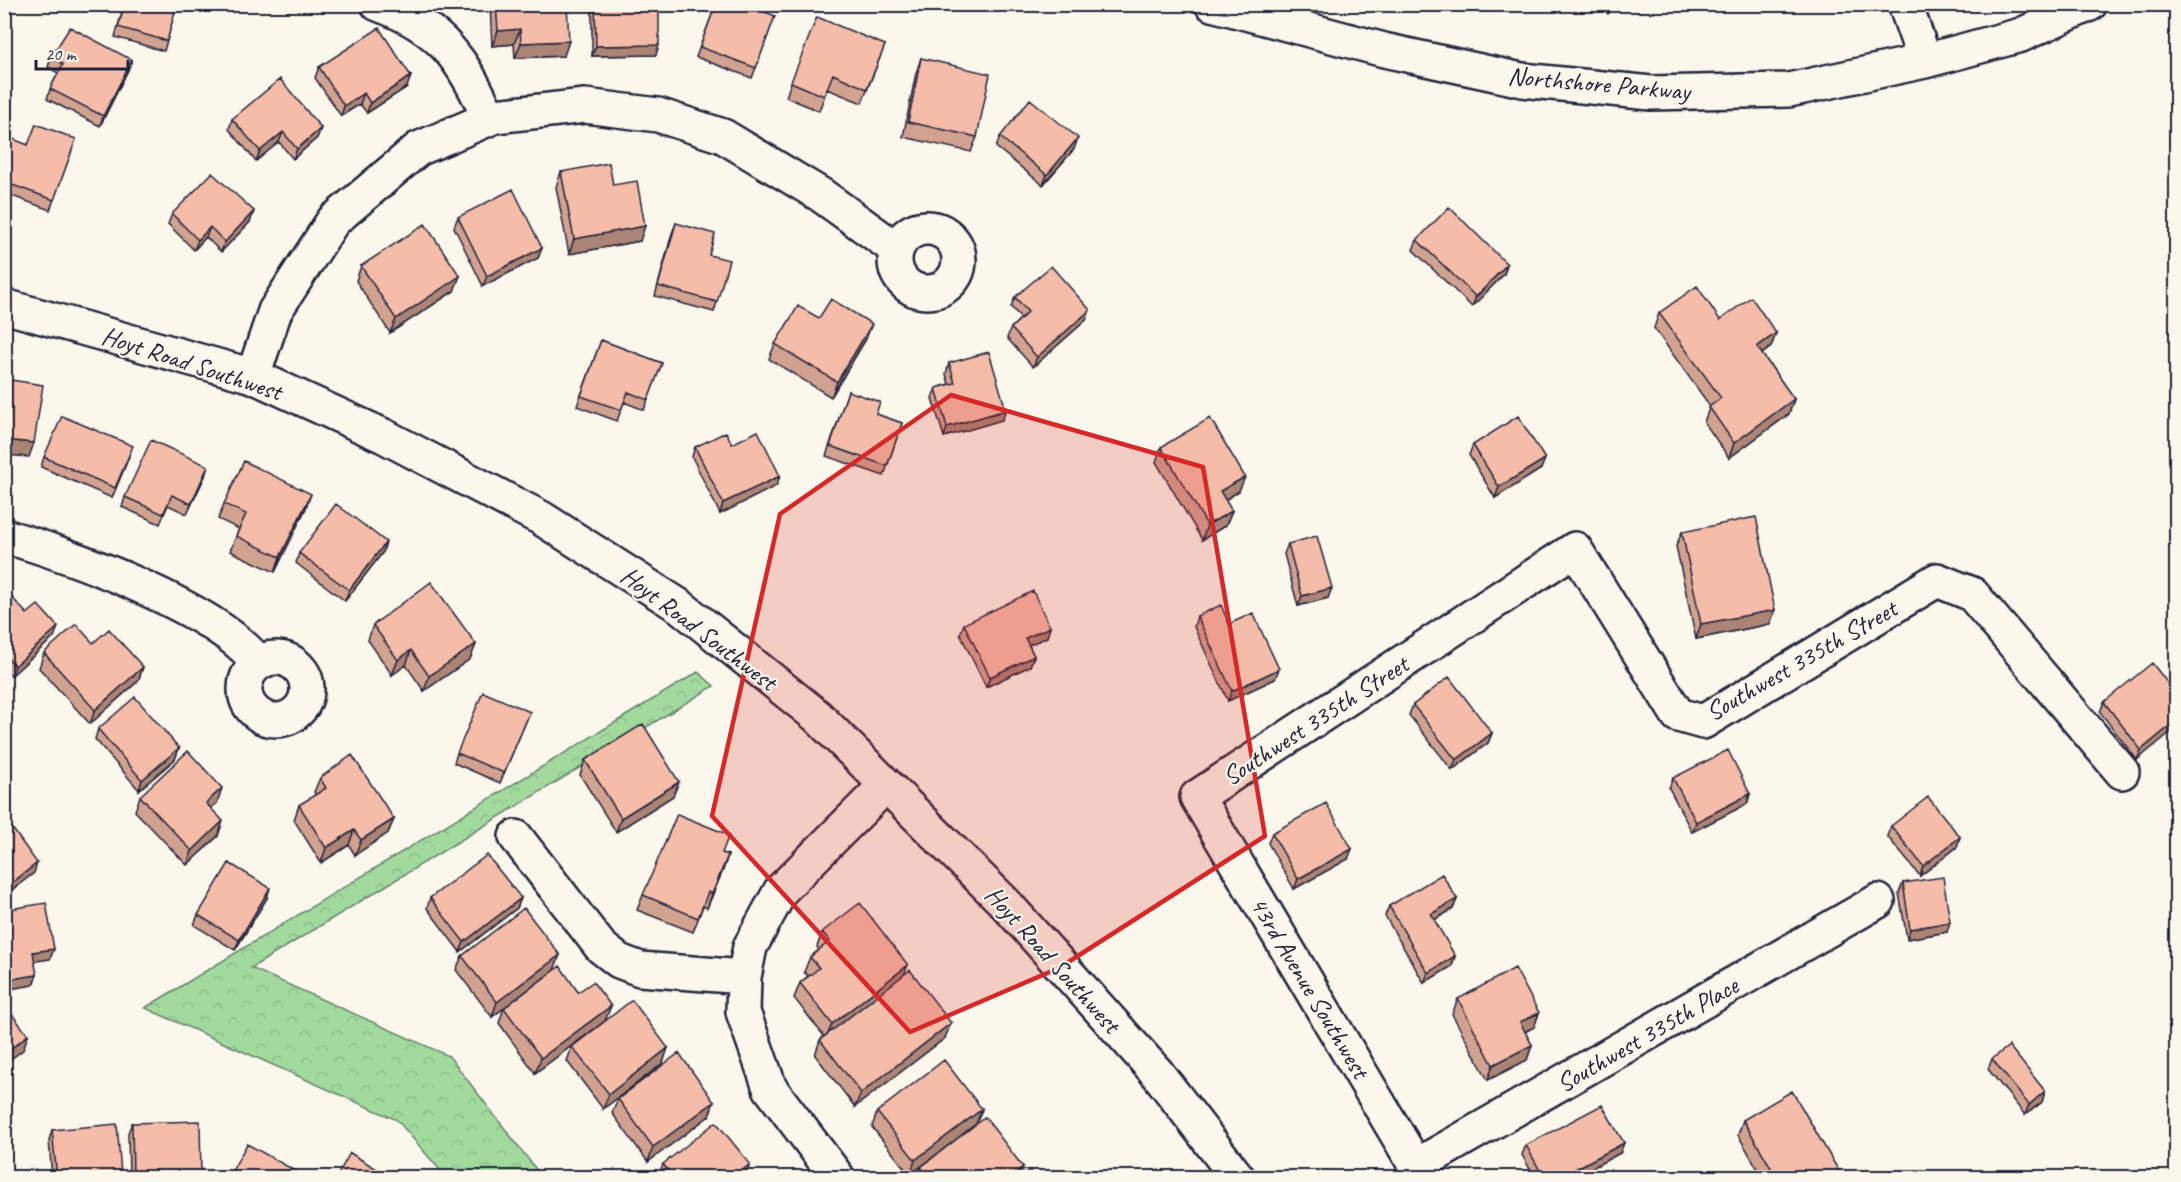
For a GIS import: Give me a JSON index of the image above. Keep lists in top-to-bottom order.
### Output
{
  "streets": {
    "street": [
      "Northshore Parkway",
      "Hoyt Road Southwest",
      "Southwest 335th Street",
      "43rd Avenue Southwest",
      "Southwest 335th Place"
    ]
  },
  "crossings": [
    ["Southwest 335th Street", "43rd Avenue Southwest"],
    ["43rd Avenue Southwest", "Southwest 335th Place"]
  ],
  "scale_bar": "20 m"
}
